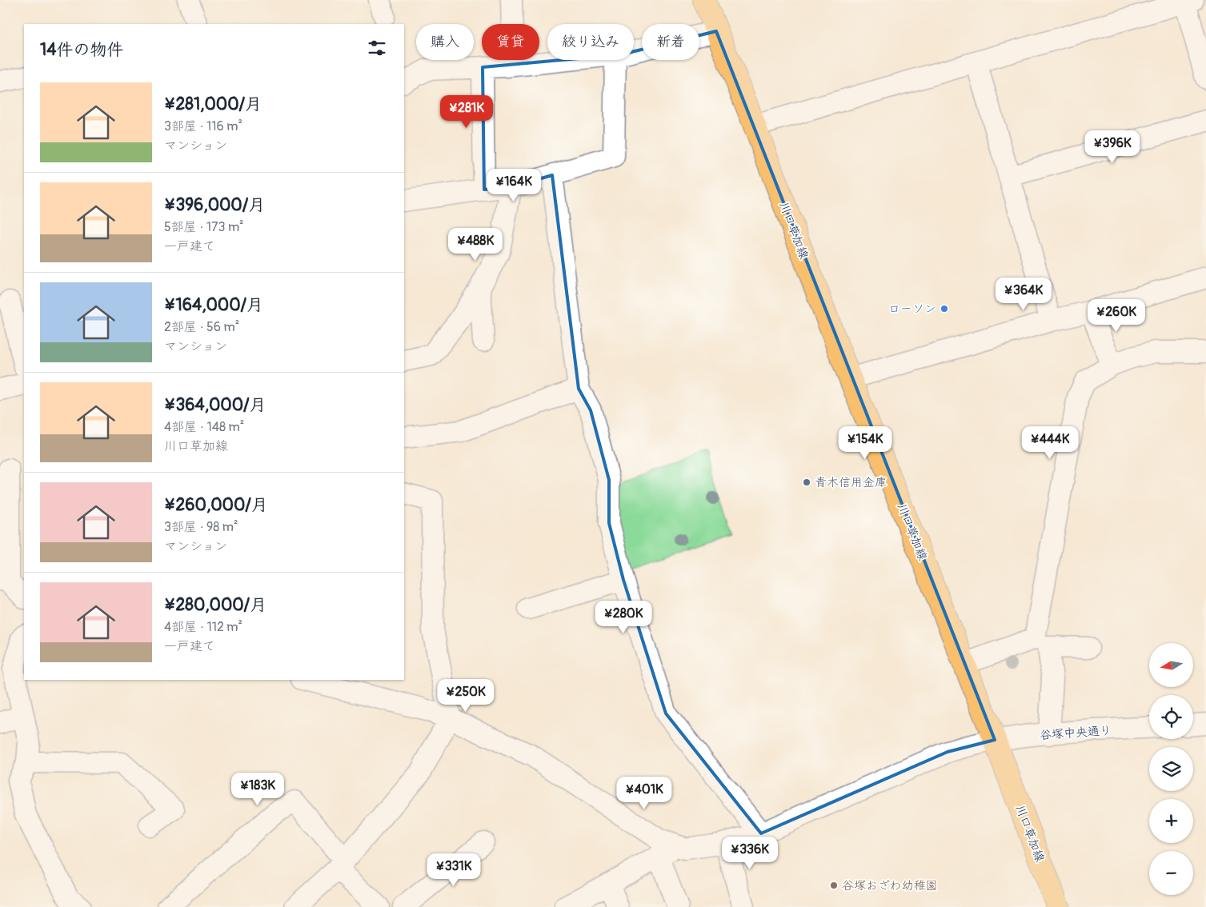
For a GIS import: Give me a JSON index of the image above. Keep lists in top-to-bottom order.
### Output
{
  "streets": {
    "main road": ["川口草加線"],
    "street": ["谷塚中央通り"]
  },
  "crossings": [
    ["川口草加線", "谷塚中央通り"]
  ],
  "places": ["ローソン", "青木信用金庫", "谷塚おざわ幼稚園"],
  "north": "left",
  "page": {
    "chip": [
      "購入",
      "賃貸",
      "絞り込み",
      "新着"
    ],
    "heading": "14件の物件",
    "list": [
      {
        "name": "¥281,000/月",
        "note": "3部屋 · 116 m² · マンション"
      },
      {
        "name": "¥396,000/月",
        "note": "5部屋 · 173 m² · 一戸建て"
      },
      {
        "name": "¥164,000/月",
        "note": "2部屋 · 56 m² · マンション"
      },
      {
        "name": "¥364,000/月",
        "note": "4部屋 · 148 m² · 川口草加線"
      },
      {
        "name": "¥260,000/月",
        "note": "3部屋 · 98 m² · マンション"
      },
      {
        "name": "¥280,000/月",
        "note": "4部屋 · 112 m² · 一戸建て"
      }
    ],
    "price": [
      "¥281K",
      "¥396K",
      "¥164K",
      "¥488K",
      "¥364K",
      "¥260K",
      "¥154K",
      "¥444K",
      "¥280K",
      "¥250K",
      "¥183K",
      "¥401K",
      "¥336K",
      "¥331K"
    ],
    "map_buttons": ["+", "−"]
  }
}
